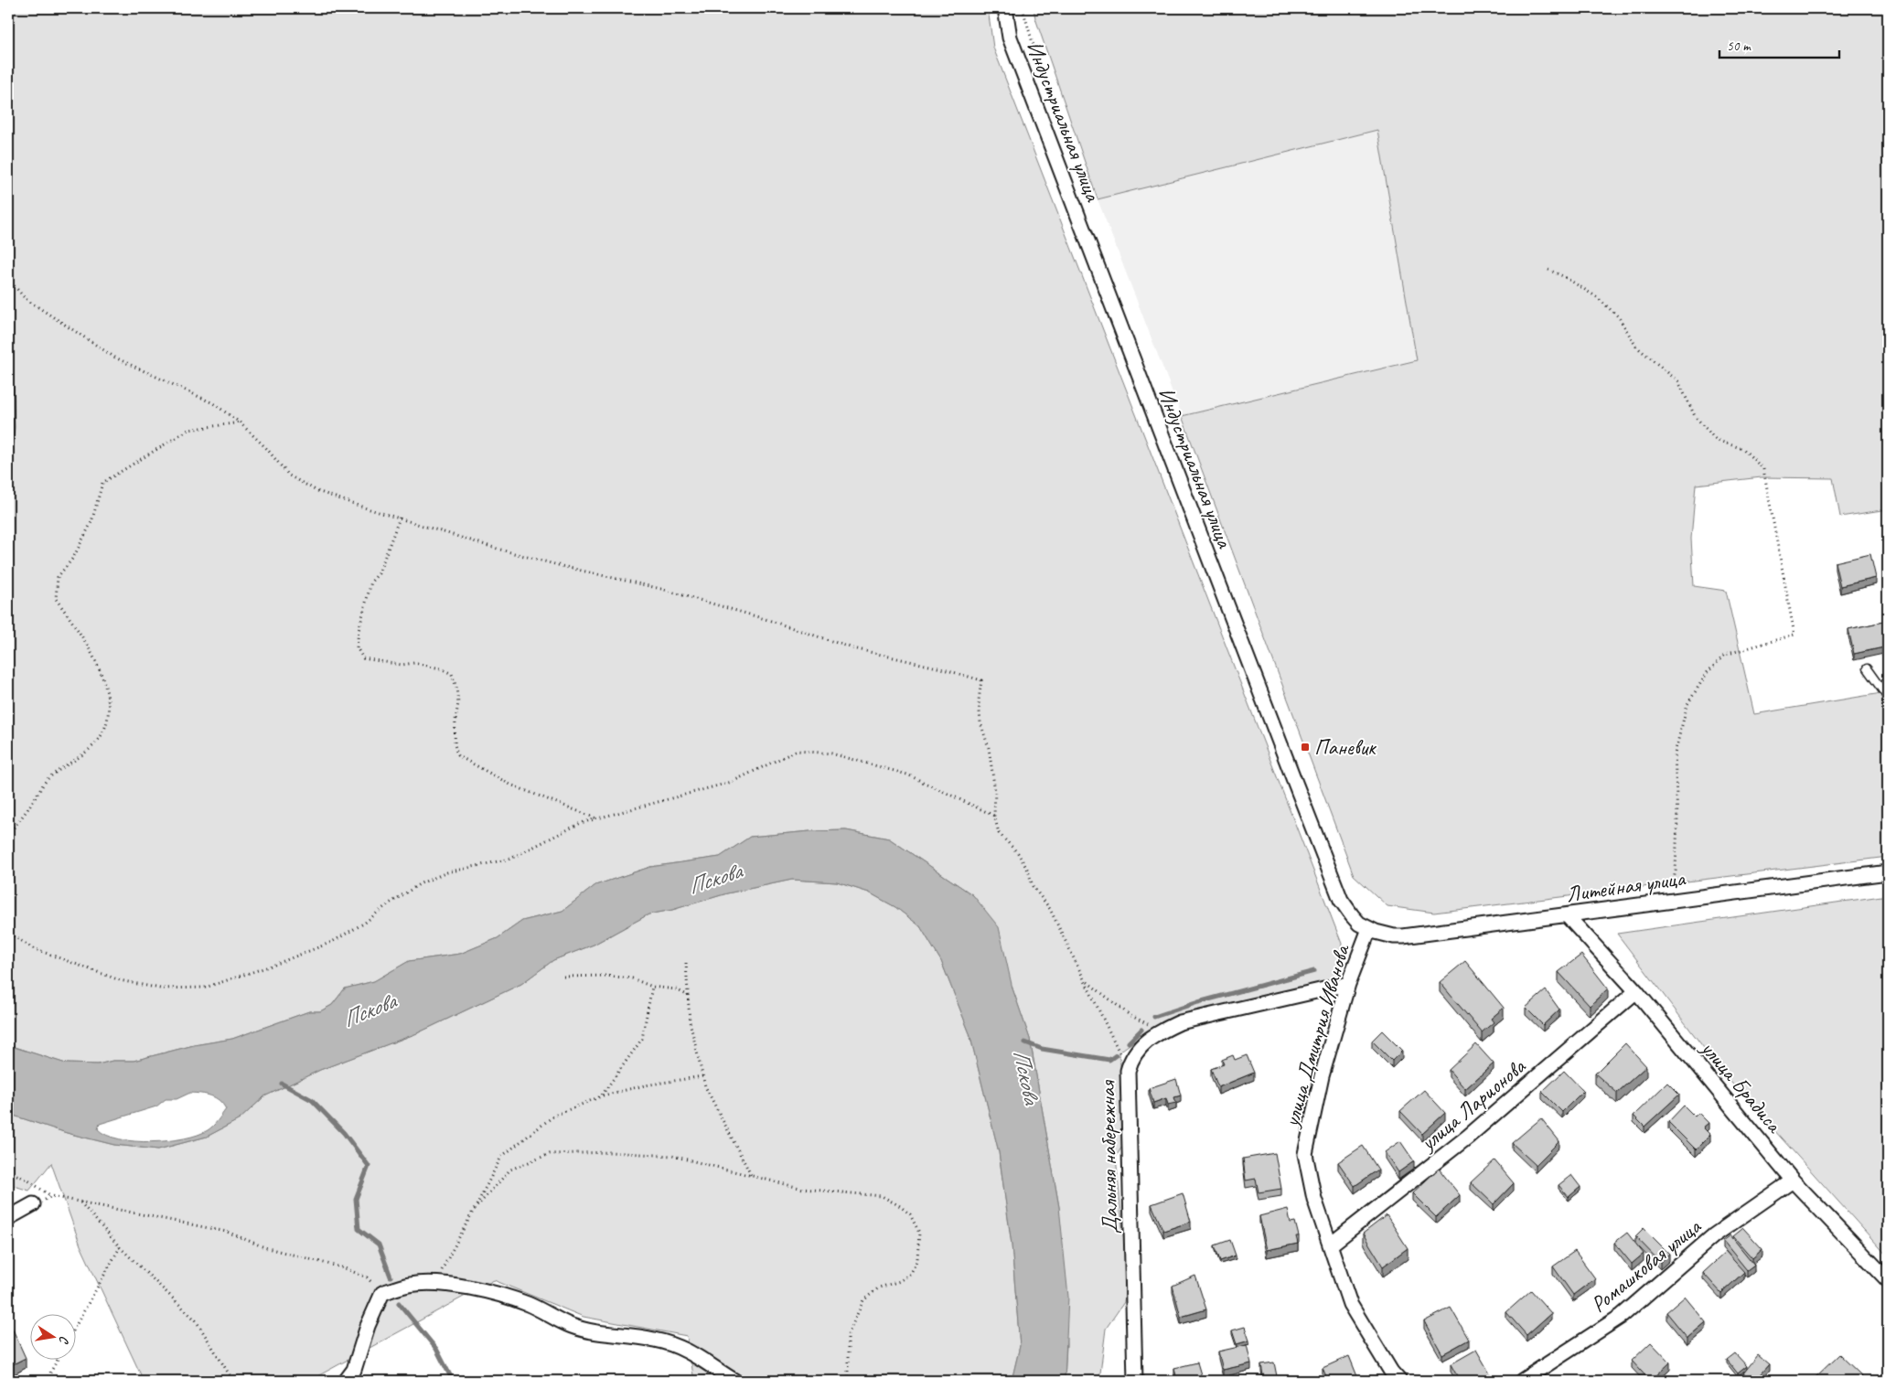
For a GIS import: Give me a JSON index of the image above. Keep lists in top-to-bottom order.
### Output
{
  "streets": {
    "street": [
      "Индустриальная улица",
      "Литейная улица",
      "улица Дмитрия Иванова",
      "улица Брадиса",
      "улица Ларионова",
      "Дальняя набережная",
      "Ромашковая улица"
    ]
  },
  "crossings": [
    ["Индустриальная улица", "Литейная улица"],
    ["Индустриальная улица", "улица Дмитрия Иванова"],
    ["Литейная улица", "улица Дмитрия Иванова"],
    ["Литейная улица", "улица Брадиса"],
    ["улица Дмитрия Иванова", "улица Ларионова"],
    ["улица Дмитрия Иванова", "Дальняя набережная"],
    ["улица Брадиса", "улица Ларионова"],
    ["улица Брадиса", "Ромашковая улица"]
  ],
  "water": ["Пскова"],
  "places": {
    "transit": ["Паневик"]
  },
  "scale_bar": "50 m",
  "north": "right"
}
